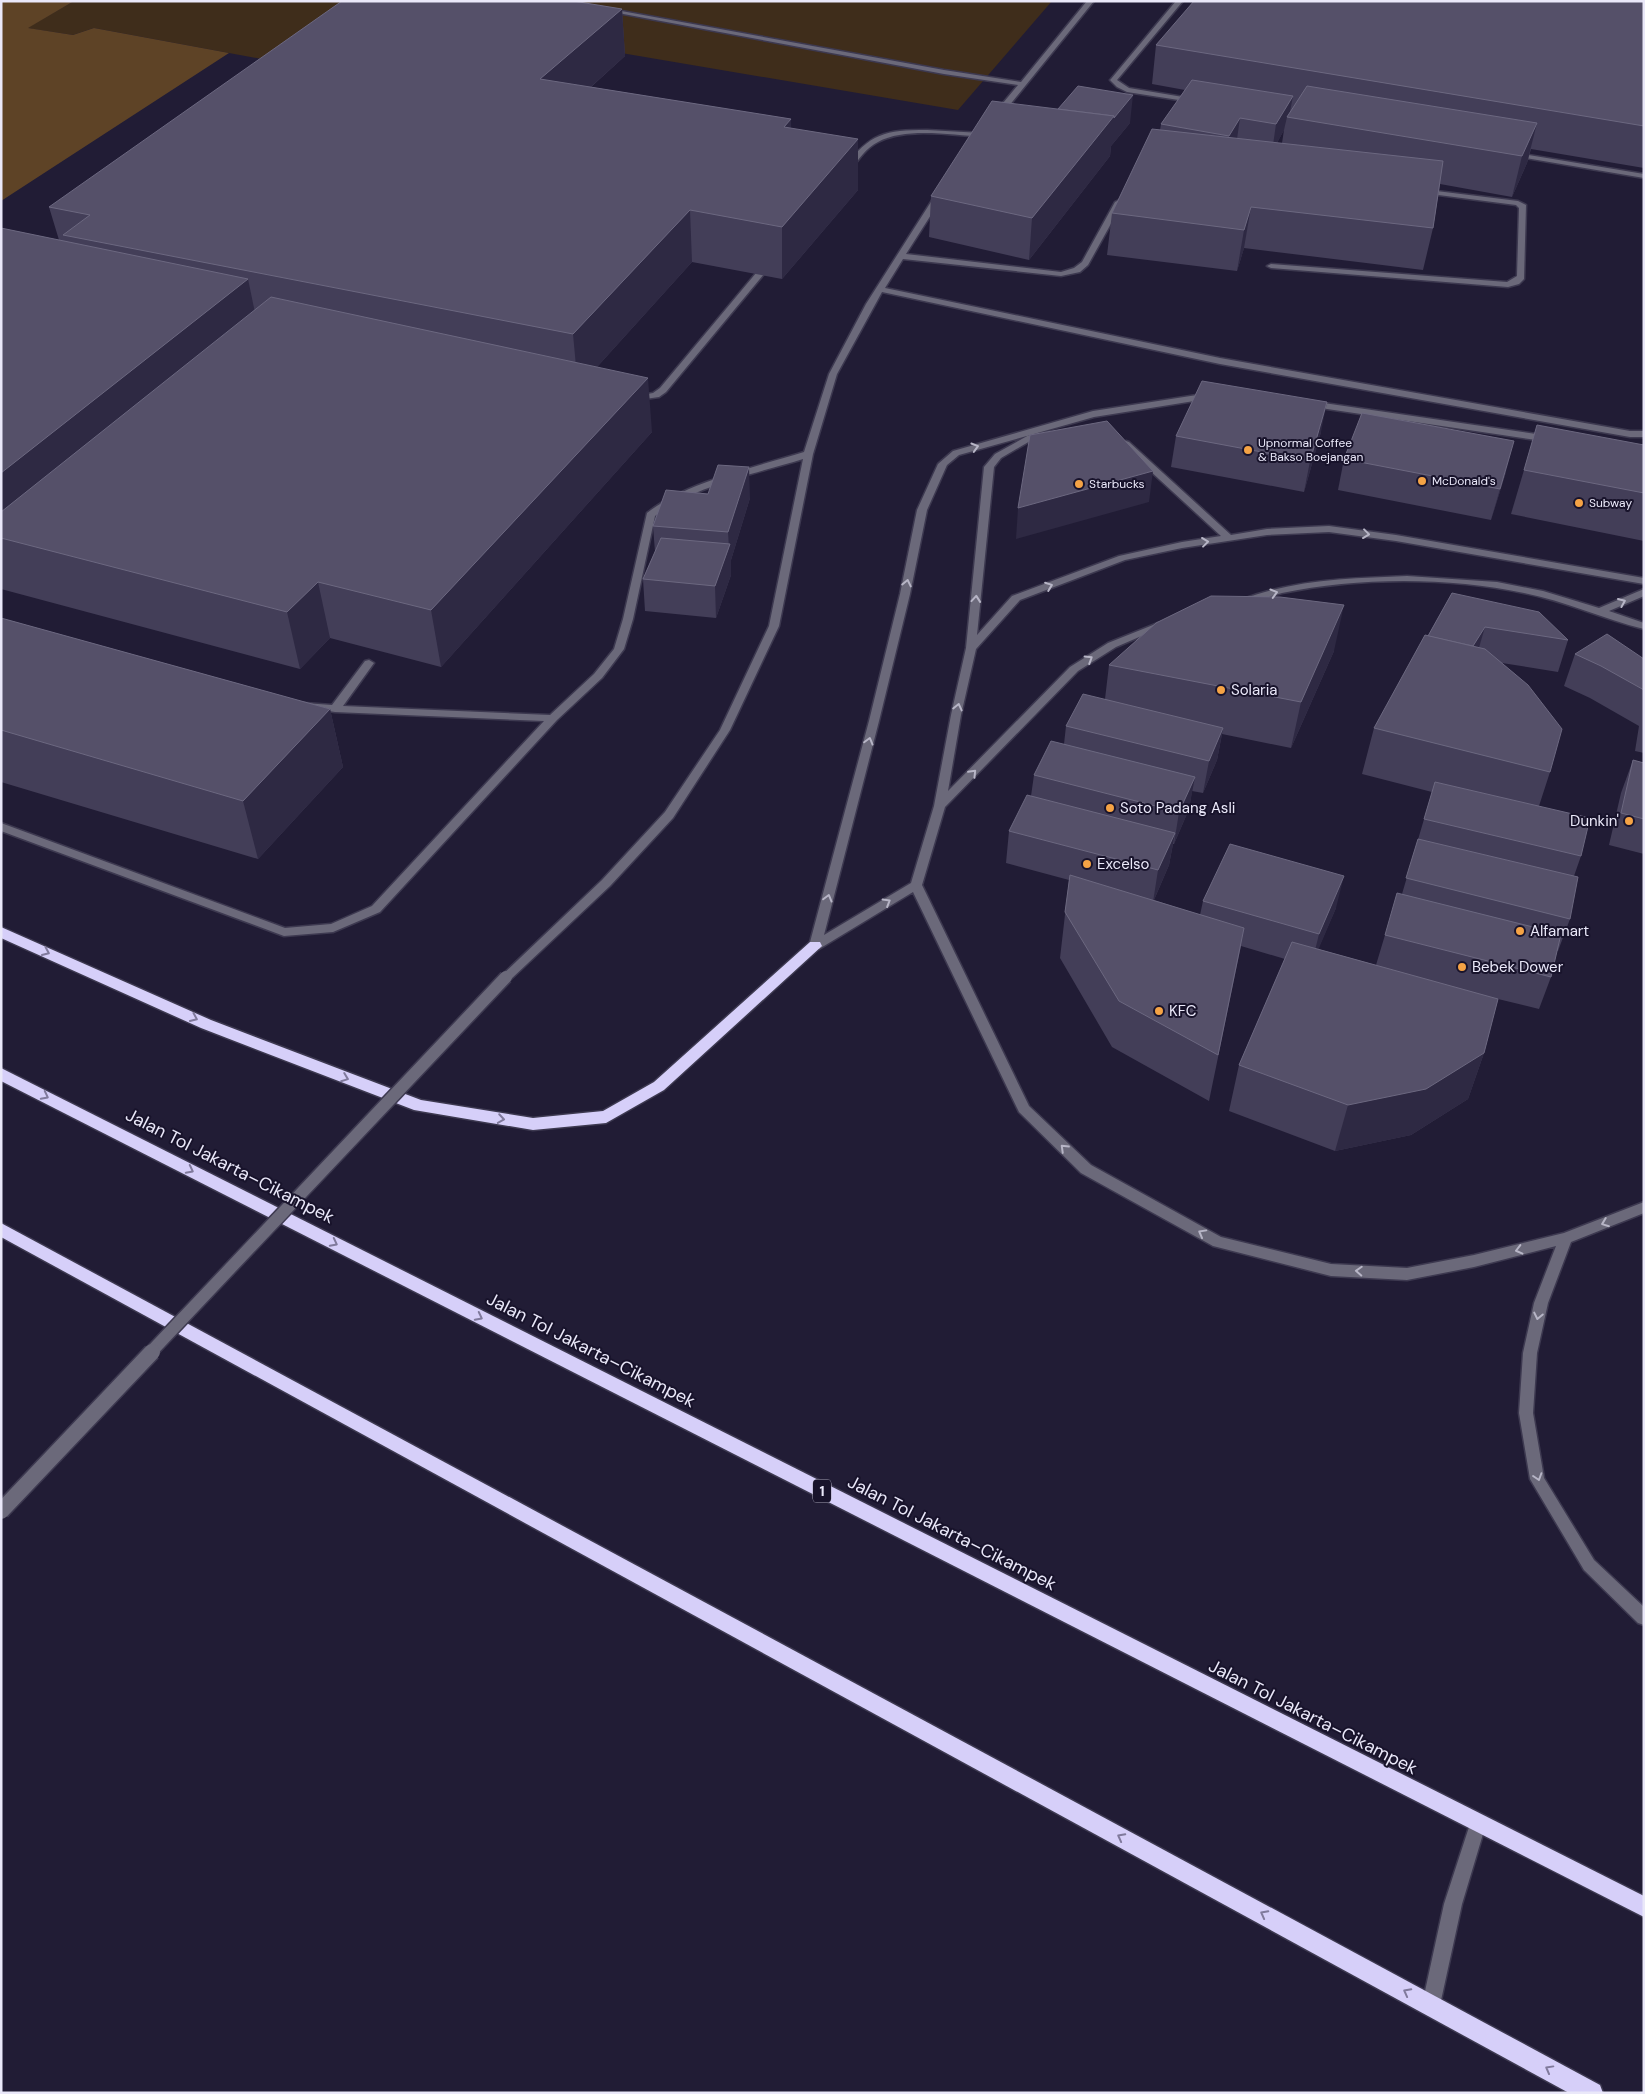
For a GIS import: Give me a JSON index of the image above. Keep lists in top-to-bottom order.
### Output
{
  "streets": {
    "highway": ["Jalan Tol Jakarta–Cikampek", "1"]
  },
  "one_way": ["Jalan Tol Jakarta–Cikampek"],
  "places": [
    "Upnormal Coffee & Bakso Boejangan",
    "McDonald's",
    "Starbucks",
    "Subway",
    "Solaria",
    "Soto Padang Asli",
    "Dunkin'",
    "Excelso",
    "Alfamart",
    "Bebek Dower",
    "KFC"
  ]
}
